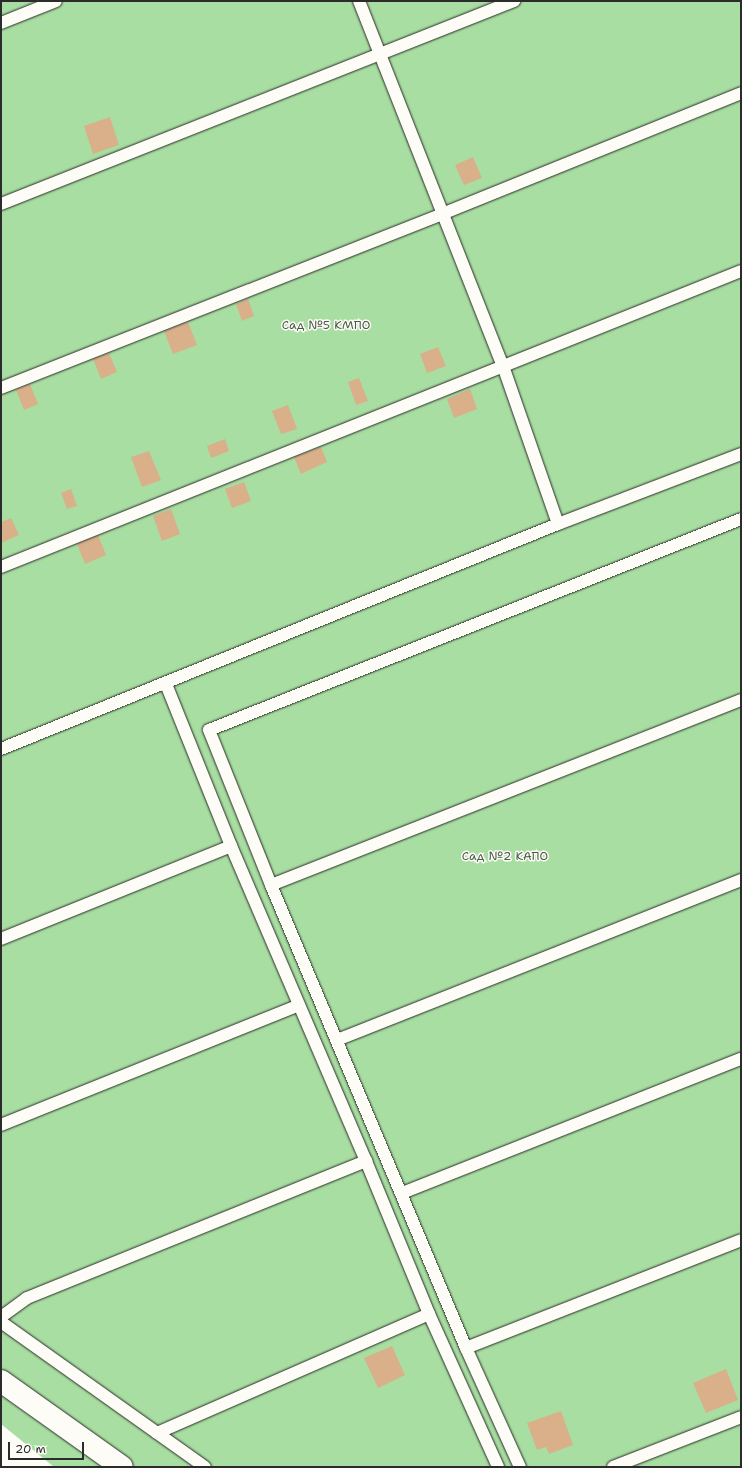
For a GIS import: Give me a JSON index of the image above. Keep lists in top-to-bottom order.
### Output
{
  "parks": ["Сад №5 КМПО", "Сад №2 КАПО"],
  "scale_bar": "20 m"
}
